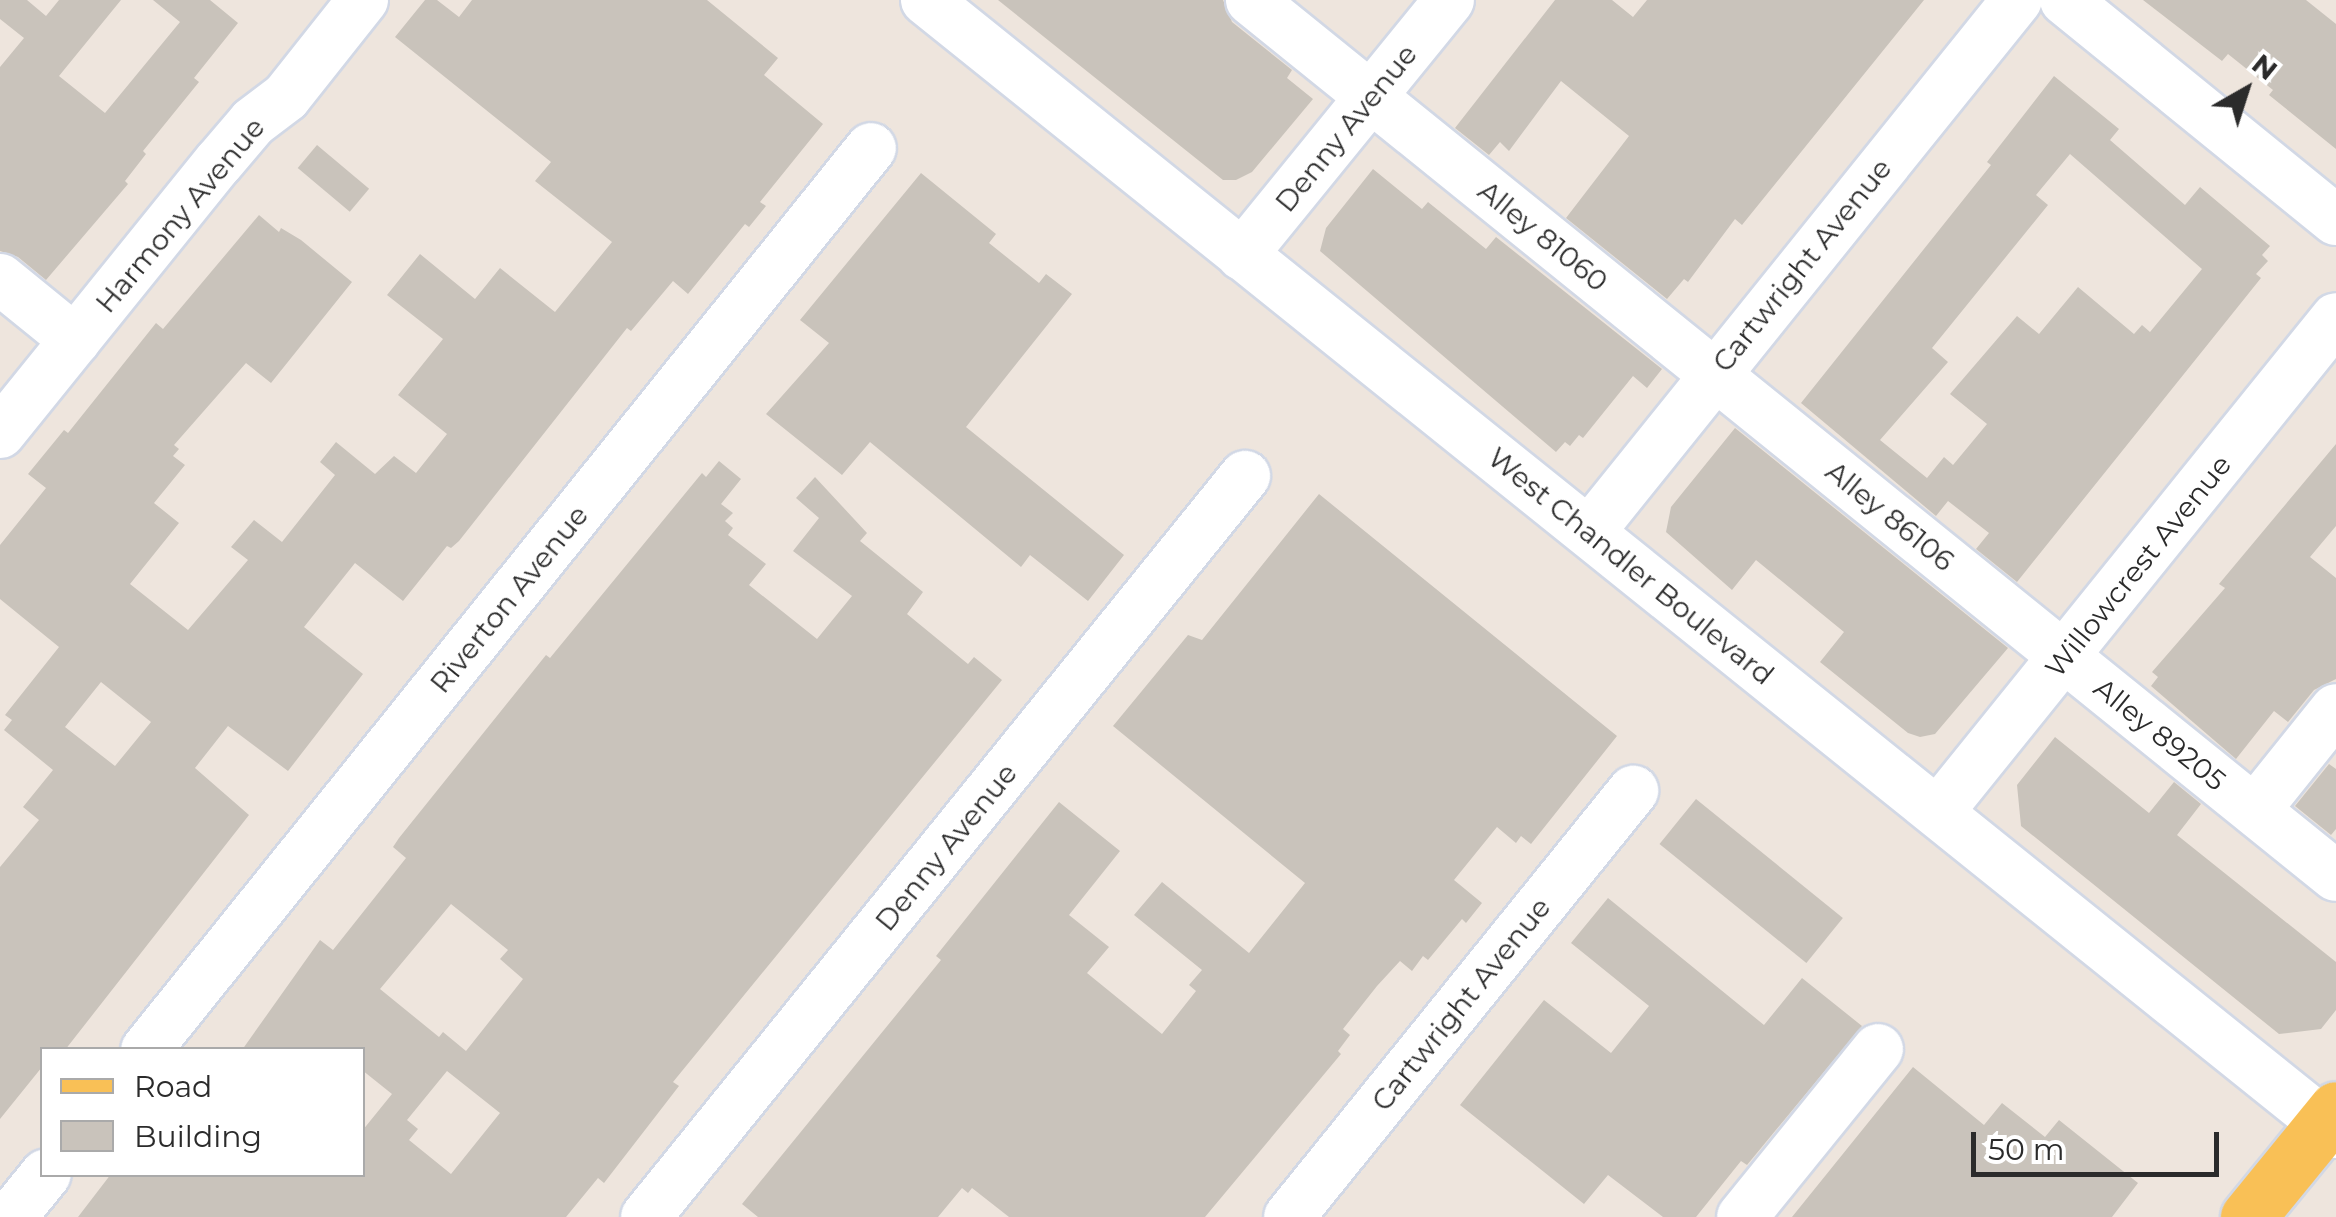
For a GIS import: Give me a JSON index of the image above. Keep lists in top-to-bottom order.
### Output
{
  "streets": {
    "street": [
      "Denny Avenue",
      "Harmony Avenue",
      "Alley 81060",
      "Cartwright Avenue",
      "Alley 86106",
      "West Chandler Boulevard",
      "Willowcrest Avenue",
      "Riverton Avenue",
      "Alley 89205"
    ]
  },
  "crossings": [
    ["Denny Avenue", "Alley 81060"],
    ["Denny Avenue", "West Chandler Boulevard"],
    ["Alley 81060", "Cartwright Avenue"],
    ["Alley 81060", "Alley 86106"],
    ["Cartwright Avenue", "Alley 86106"],
    ["Cartwright Avenue", "West Chandler Boulevard"],
    ["Alley 86106", "Willowcrest Avenue"],
    ["Alley 86106", "Alley 89205"],
    ["West Chandler Boulevard", "Willowcrest Avenue"],
    ["Willowcrest Avenue", "Alley 89205"]
  ],
  "legend": ["Road", "Building"],
  "scale_bar": "50 m",
  "north": "top right"
}
